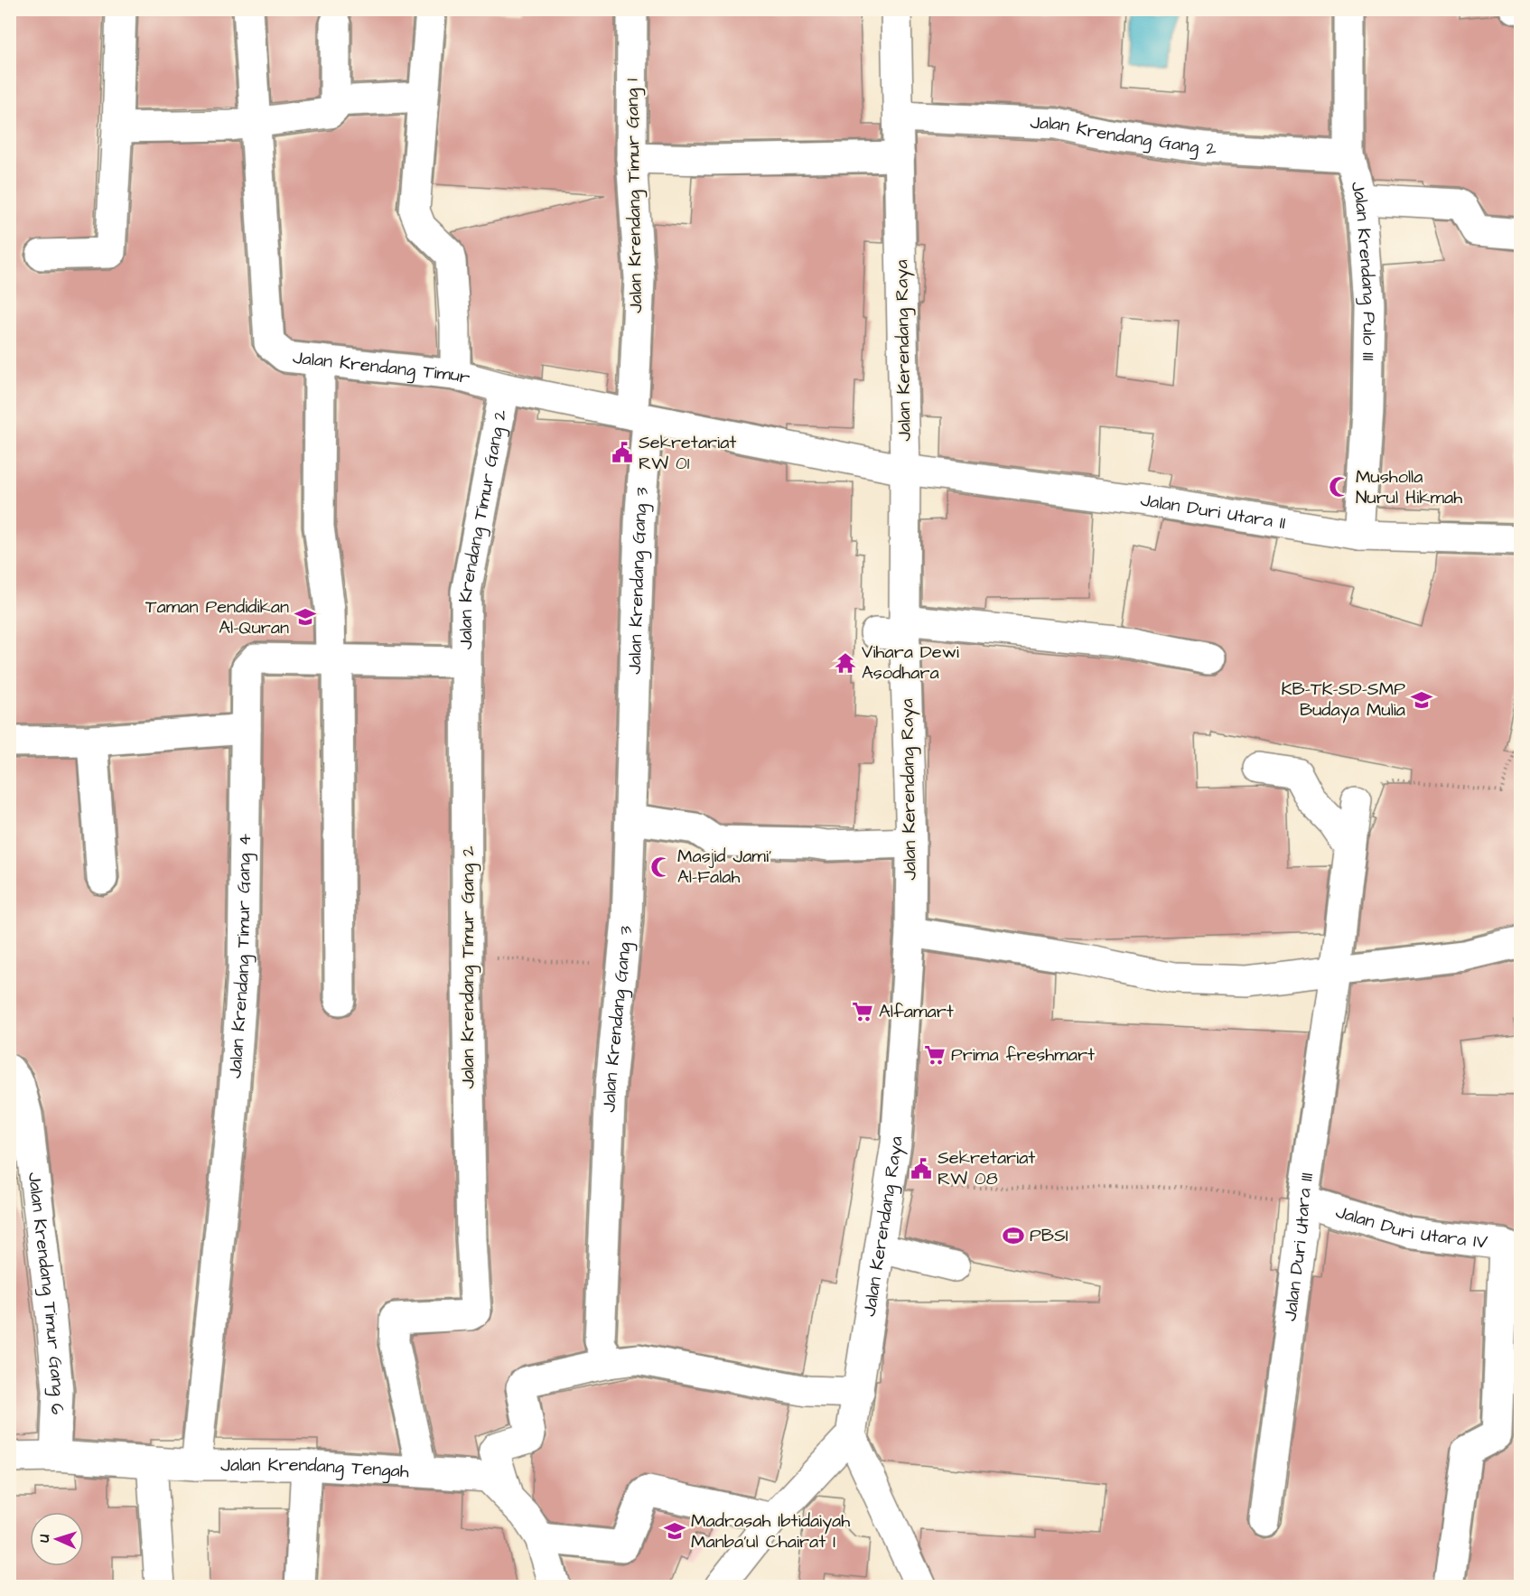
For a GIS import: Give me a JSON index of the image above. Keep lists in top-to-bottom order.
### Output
{
  "streets": {
    "street": [
      "Jalan Krendang Gang 2",
      "Jalan Krendang Timur Gang 1",
      "Jalan Krendang Pulo III",
      "Jalan Kerendang Raya",
      "Jalan Krendang Timur",
      "Jalan Duri Utara II",
      "Jalan Krendang Timur Gang 2",
      "Jalan Krendang Gang 3",
      "Jalan Krendang Timur Gang 4",
      "Jalan Duri Utara IV",
      "Jalan Duri Utara III",
      "Jalan Krendang Timur Gang 6",
      "Jalan Krendang Tengah"
    ]
  },
  "crossings": [
    ["Jalan Krendang Gang 2", "Jalan Krendang Pulo III"],
    ["Jalan Krendang Gang 2", "Jalan Kerendang Raya"],
    ["Jalan Krendang Timur Gang 1", "Jalan Krendang Timur"],
    ["Jalan Krendang Timur Gang 1", "Jalan Krendang Gang 3"],
    ["Jalan Krendang Pulo III", "Jalan Duri Utara II"],
    ["Jalan Kerendang Raya", "Jalan Krendang Timur"],
    ["Jalan Kerendang Raya", "Jalan Duri Utara II"],
    ["Jalan Krendang Timur", "Jalan Duri Utara II"],
    ["Jalan Krendang Timur", "Jalan Krendang Timur Gang 2"],
    ["Jalan Krendang Timur", "Jalan Krendang Gang 3"],
    ["Jalan Krendang Timur Gang 2", "Jalan Krendang Timur Gang 4"],
    ["Jalan Krendang Timur Gang 2", "Jalan Krendang Tengah"],
    ["Jalan Krendang Timur Gang 4", "Jalan Krendang Tengah"],
    ["Jalan Duri Utara IV", "Jalan Duri Utara III"],
    ["Jalan Krendang Timur Gang 6", "Jalan Krendang Tengah"]
  ],
  "places": {
    "public building": ["Sekretariat RW 01", "Sekretariat RW 08"],
    "mosque": ["Musholla Nurul Hikmah", "Masjid Jami' Al-Falah"],
    "school or university": ["Taman Pendidikan Al-Quran", "KB-TK-SD-SMP Budaya Mulia", "Madrasah Ibtidaiyah Manba'ul Chairat I"],
    "temple": ["Vihara Dewi Asodhara"],
    "supermarket": ["Alfamart", "Prima freshmart"],
    "sports": ["PBSI"]
  },
  "north": "left"
}
